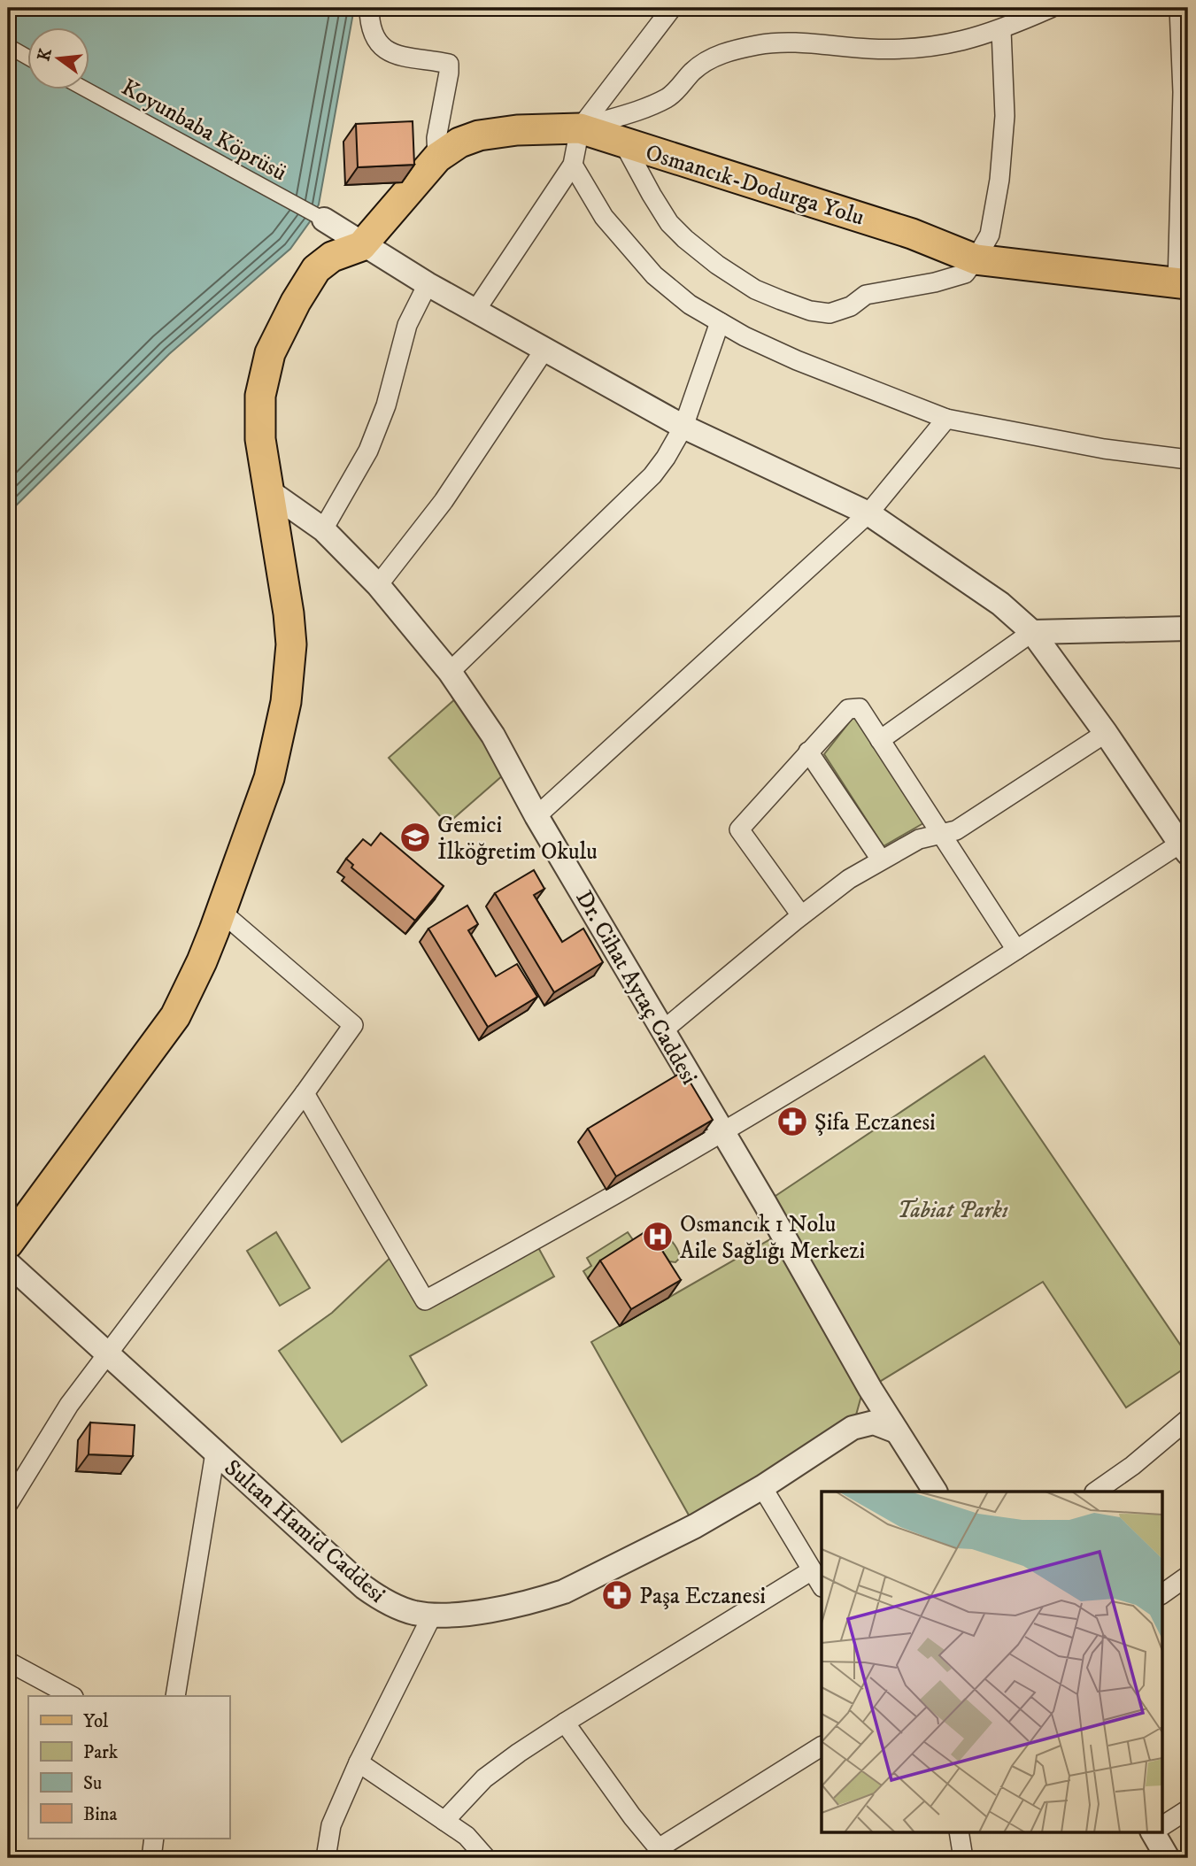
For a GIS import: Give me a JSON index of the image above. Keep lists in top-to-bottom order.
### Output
{
  "streets": {
    "main road": ["Osmancık-Dodurga Yolu"],
    "street": ["Koyunbaba Köprüsü", "Dr. Cihat Aytaç Caddesi", "Sultan Hamid Caddesi"]
  },
  "crossings": [
    ["Dr. Cihat Aytaç Caddesi", "Sultan Hamid Caddesi"]
  ],
  "parks": ["Tabiat Parkı"],
  "places": {
    "school or university": ["Gemici İlköğretim Okulu"],
    "pharmacy": ["Şifa Eczanesi", "Paşa Eczanesi"],
    "hospital": ["Osmancık 1 Nolu Aile Sağlığı Merkezi"]
  },
  "legend": [
    "Yol",
    "Park",
    "Su",
    "Bina"
  ],
  "north": "left"
}
